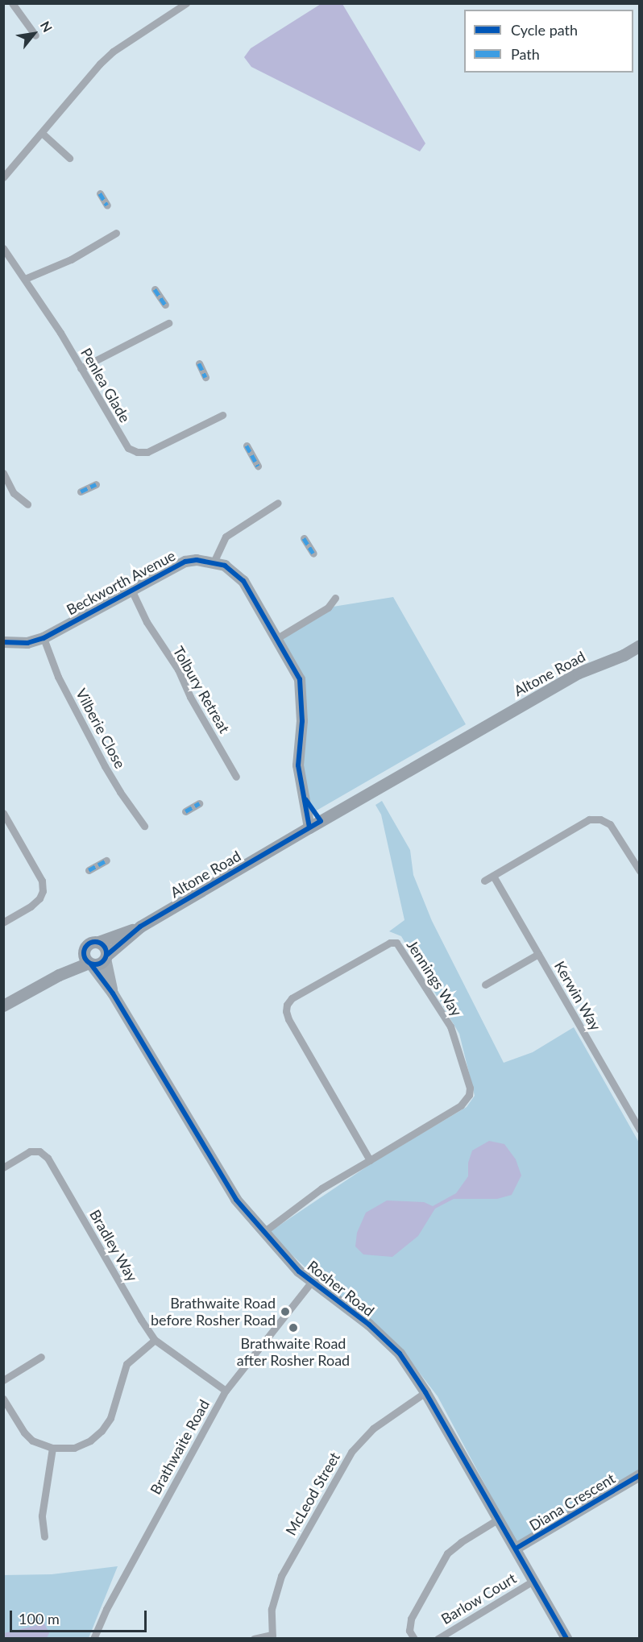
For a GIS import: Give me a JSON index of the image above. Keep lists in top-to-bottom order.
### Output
{
  "streets": {
    "main road": ["Altone Road"],
    "street": [
      "Penlea Glade",
      "Beckworth Avenue",
      "Tolbury Retreat",
      "Vilberie Close",
      "Jennings Way",
      "Kerwin Way",
      "Bradley Way",
      "Rosher Road",
      "Brathwaite Road",
      "McLeod Street",
      "Diana Crescent",
      "Barlow Court"
    ]
  },
  "crossings": [
    ["Beckworth Avenue", "Altone Road"],
    ["Beckworth Avenue", "Tolbury Retreat"],
    ["Beckworth Avenue", "Vilberie Close"],
    ["Altone Road", "Rosher Road"],
    ["Jennings Way", "Rosher Road"],
    ["Bradley Way", "Brathwaite Road"],
    ["Rosher Road", "Brathwaite Road"],
    ["Rosher Road", "McLeod Street"],
    ["Rosher Road", "Diana Crescent"],
    ["Rosher Road", "Barlow Court"]
  ],
  "places": ["Brathwaite Road before Rosher Road", "Brathwaite Road after Rosher Road"],
  "legend": ["Cycle path", "Path"],
  "scale_bar": "100 m",
  "north": "top right"
}
